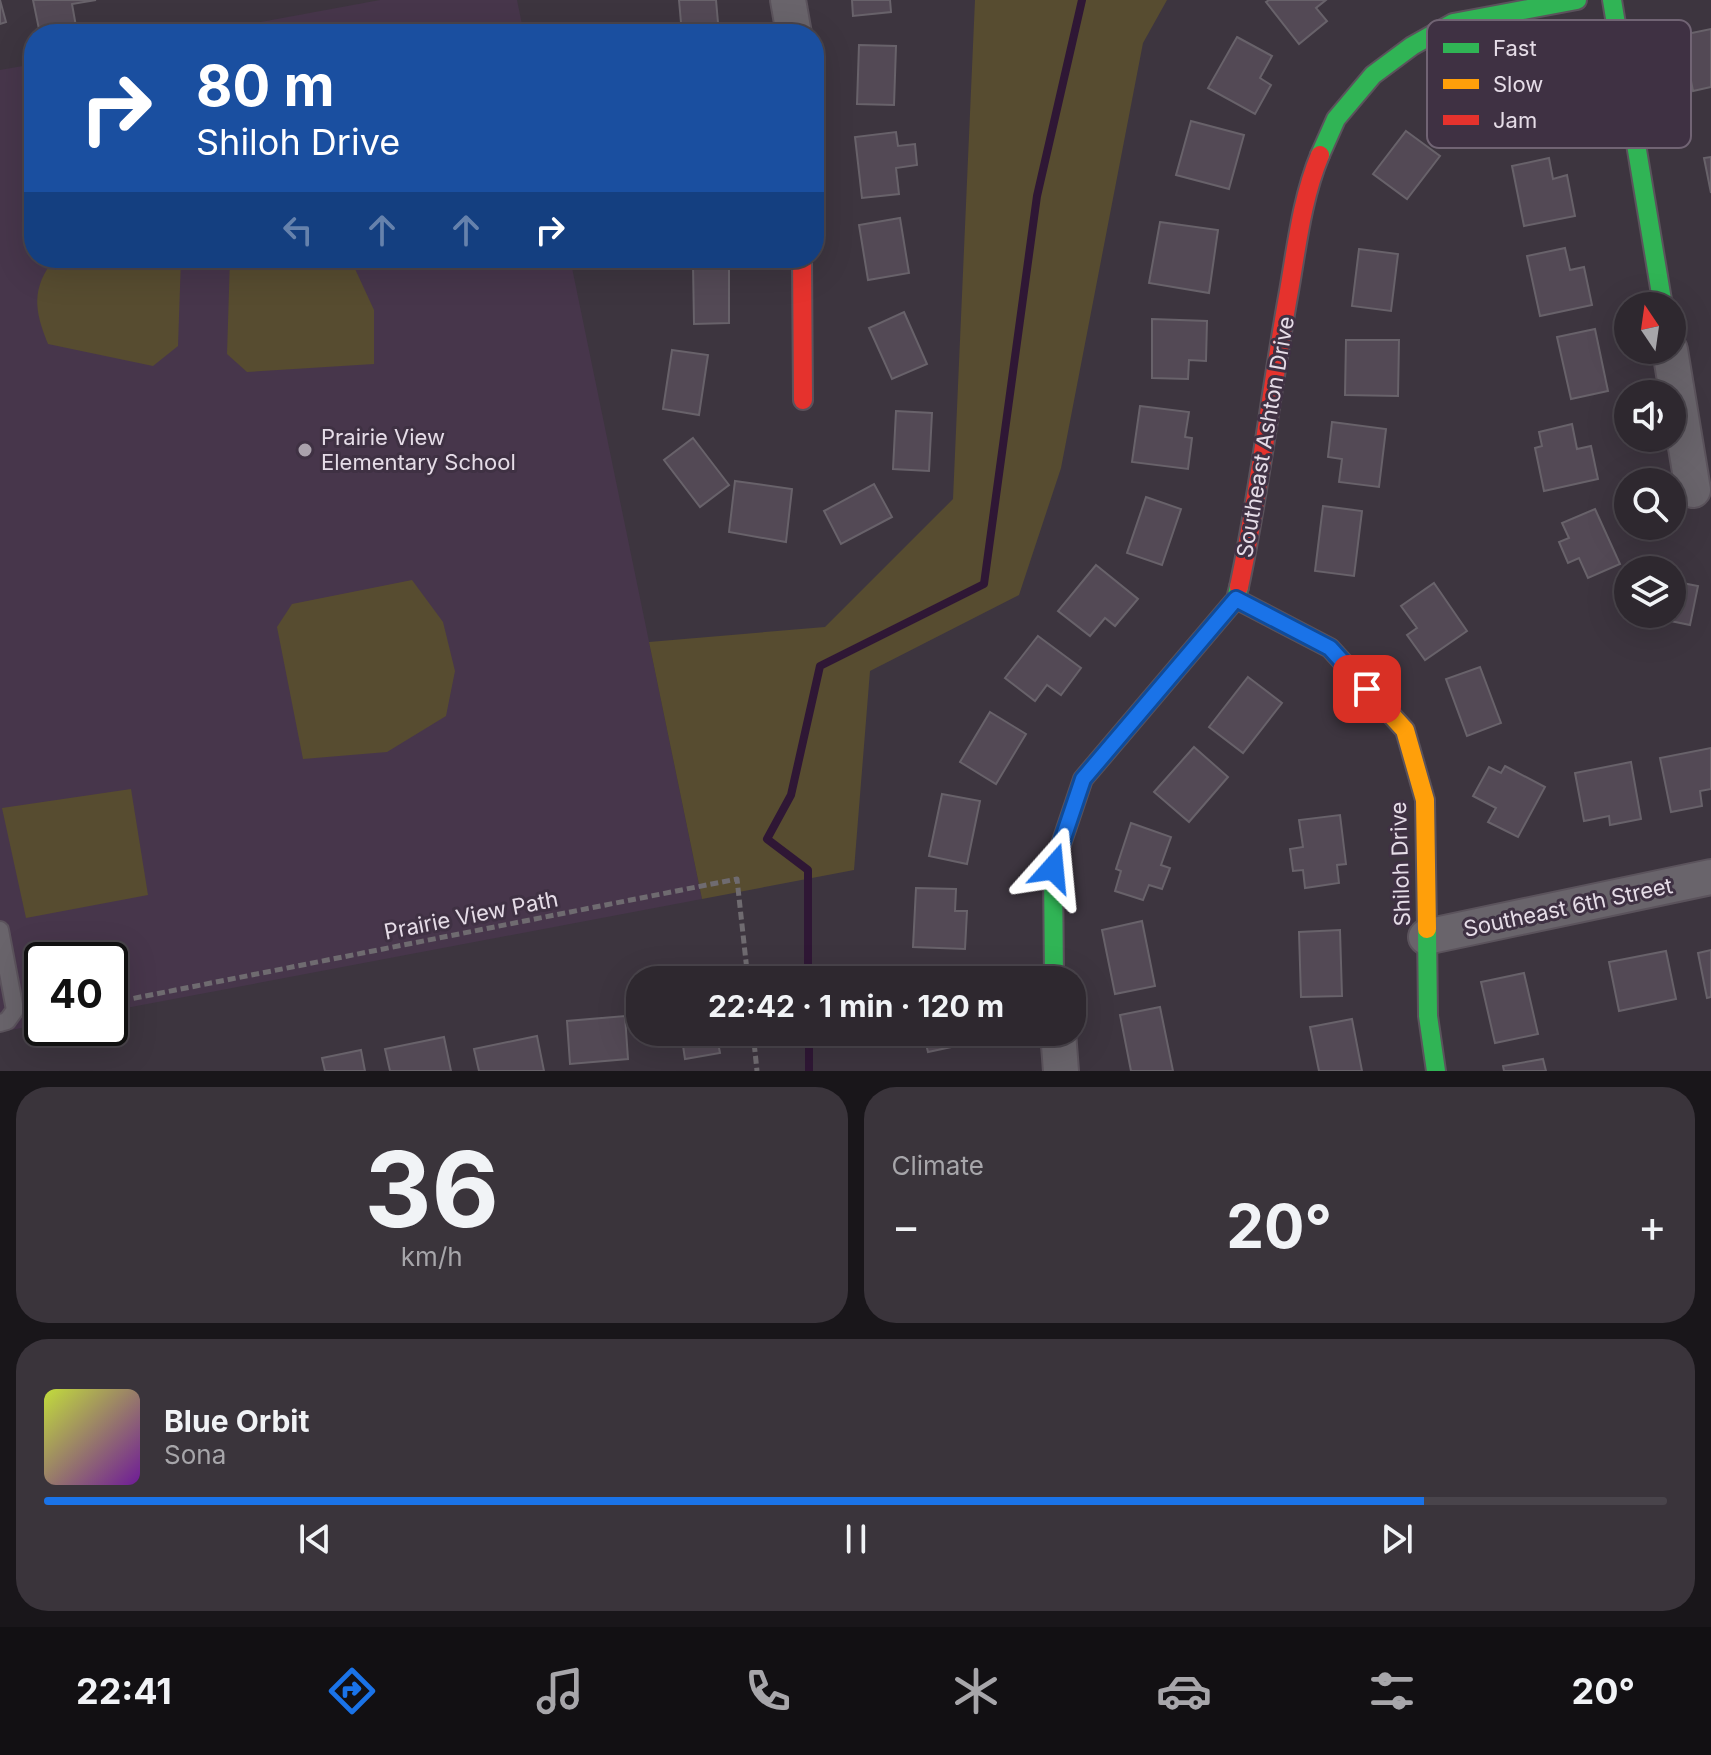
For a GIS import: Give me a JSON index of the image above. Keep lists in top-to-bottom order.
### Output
{
  "streets": {
    "street": ["Southeast Ashton Drive", "Shiloh Drive", "Southeast 6th Street"],
    "path": ["Prairie View Path"]
  },
  "crossings": [
    ["Southeast Ashton Drive", "Shiloh Drive"],
    ["Shiloh Drive", "Southeast 6th Street"]
  ],
  "places": ["Prairie View Elementary School"],
  "legend": ["Fast", "Slow", "Jam"],
  "north": "top",
  "page": {
    "turn": ["80 m", "Shiloh Drive"],
    "limit": "40",
    "trip": "22:42 · 1 min · 120 m",
    "tile": [
      ["36", "km/h"],
      "Climate"
    ],
    "heat": ["−", "20°", "+"],
    "song": ["Blue Orbit", "Sona"],
    "tabs": ["22:41", "20°"]
  }
}
